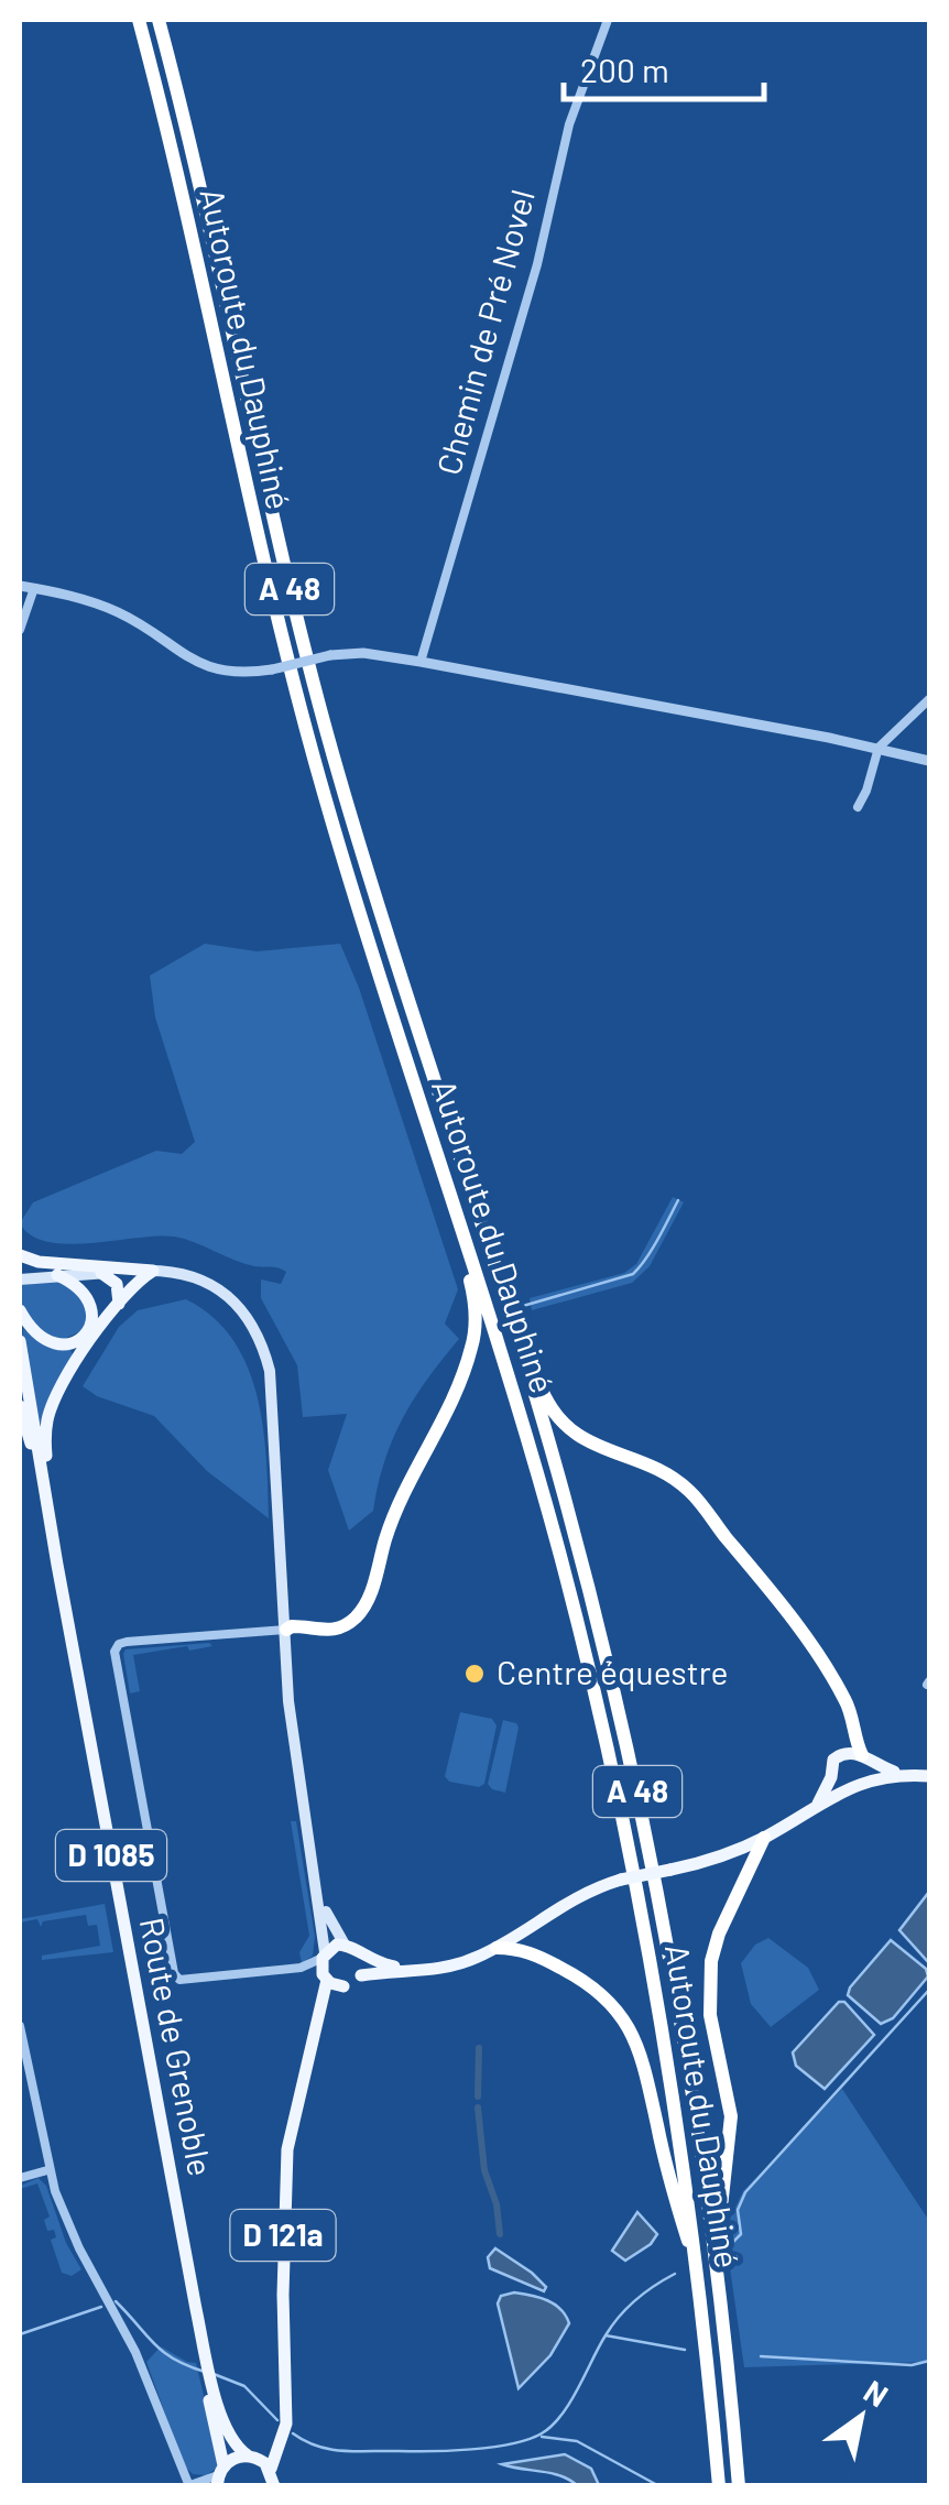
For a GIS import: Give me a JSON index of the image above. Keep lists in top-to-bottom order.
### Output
{
  "streets": {
    "highway": ["Autoroute du Dauphiné", "A 48"],
    "main road": ["D 1085", "Route de Grenoble", "D 121a"],
    "street": ["Chemin de Pré Novel"]
  },
  "crossings": [
    ["D 1085", "Route de Grenoble"],
    ["D 1085", "D 121a"]
  ],
  "places": ["Centre équestre"],
  "scale_bar": "200 m",
  "north": "top right"
}
